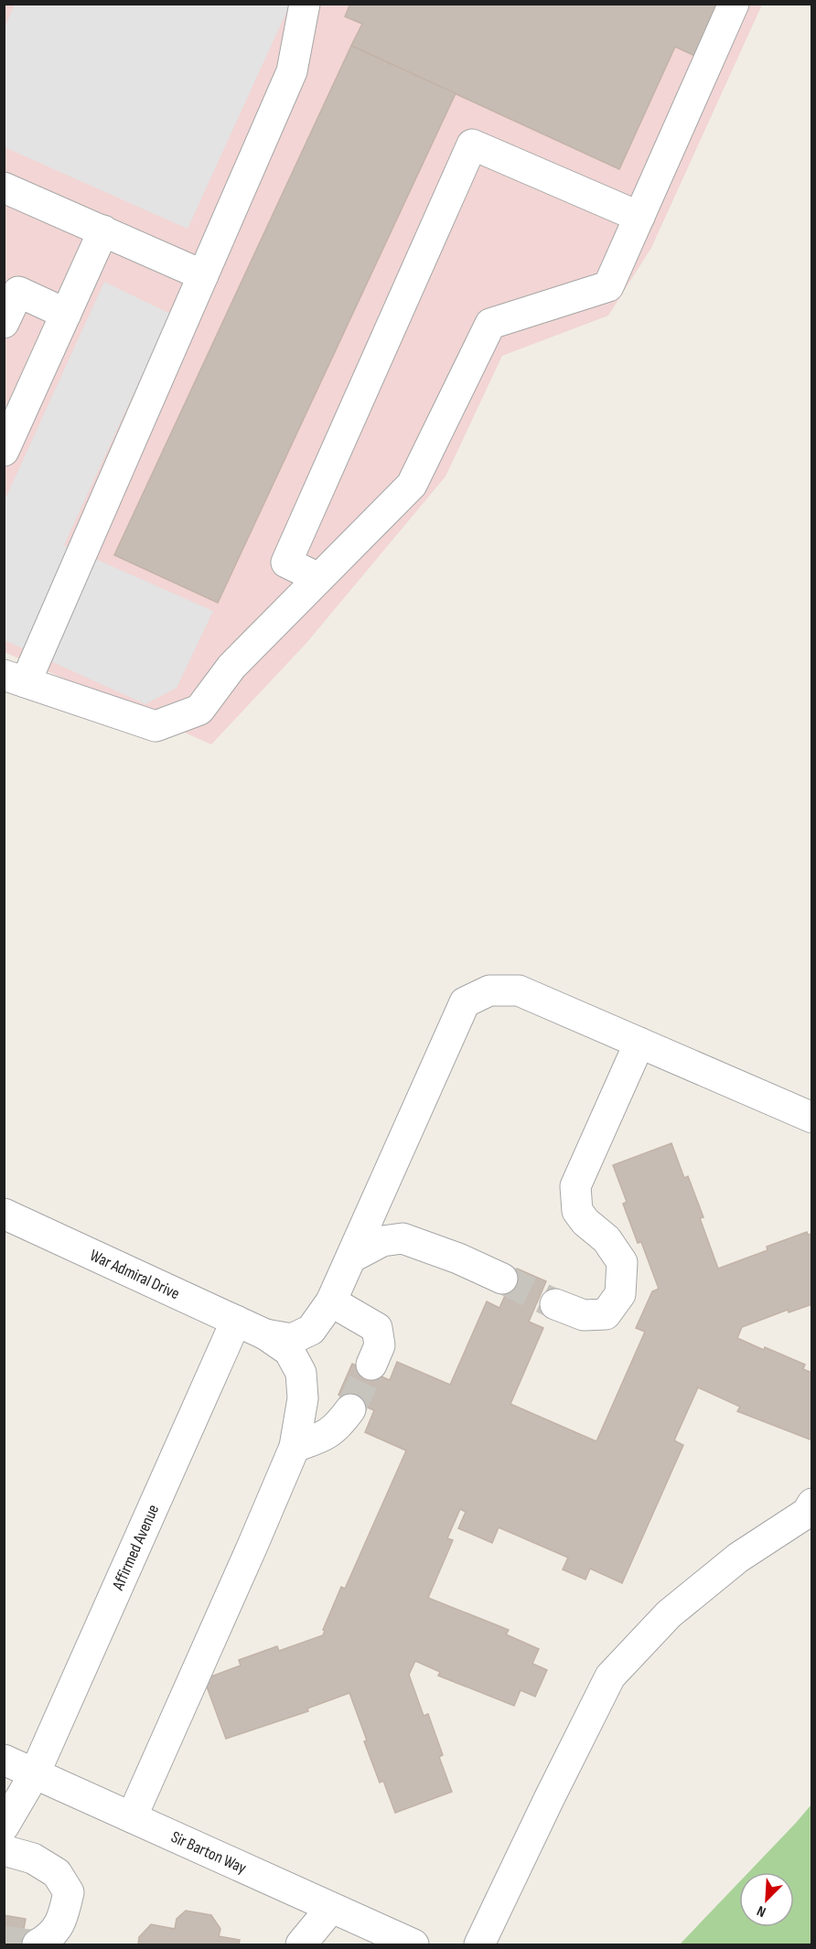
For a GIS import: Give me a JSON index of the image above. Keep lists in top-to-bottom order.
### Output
{
  "streets": {
    "street": ["War Admiral Drive", "Affirmed Avenue", "Sir Barton Way"]
  },
  "crossings": [
    ["War Admiral Drive", "Affirmed Avenue"],
    ["Affirmed Avenue", "Sir Barton Way"]
  ],
  "north": "bottom left"
}
